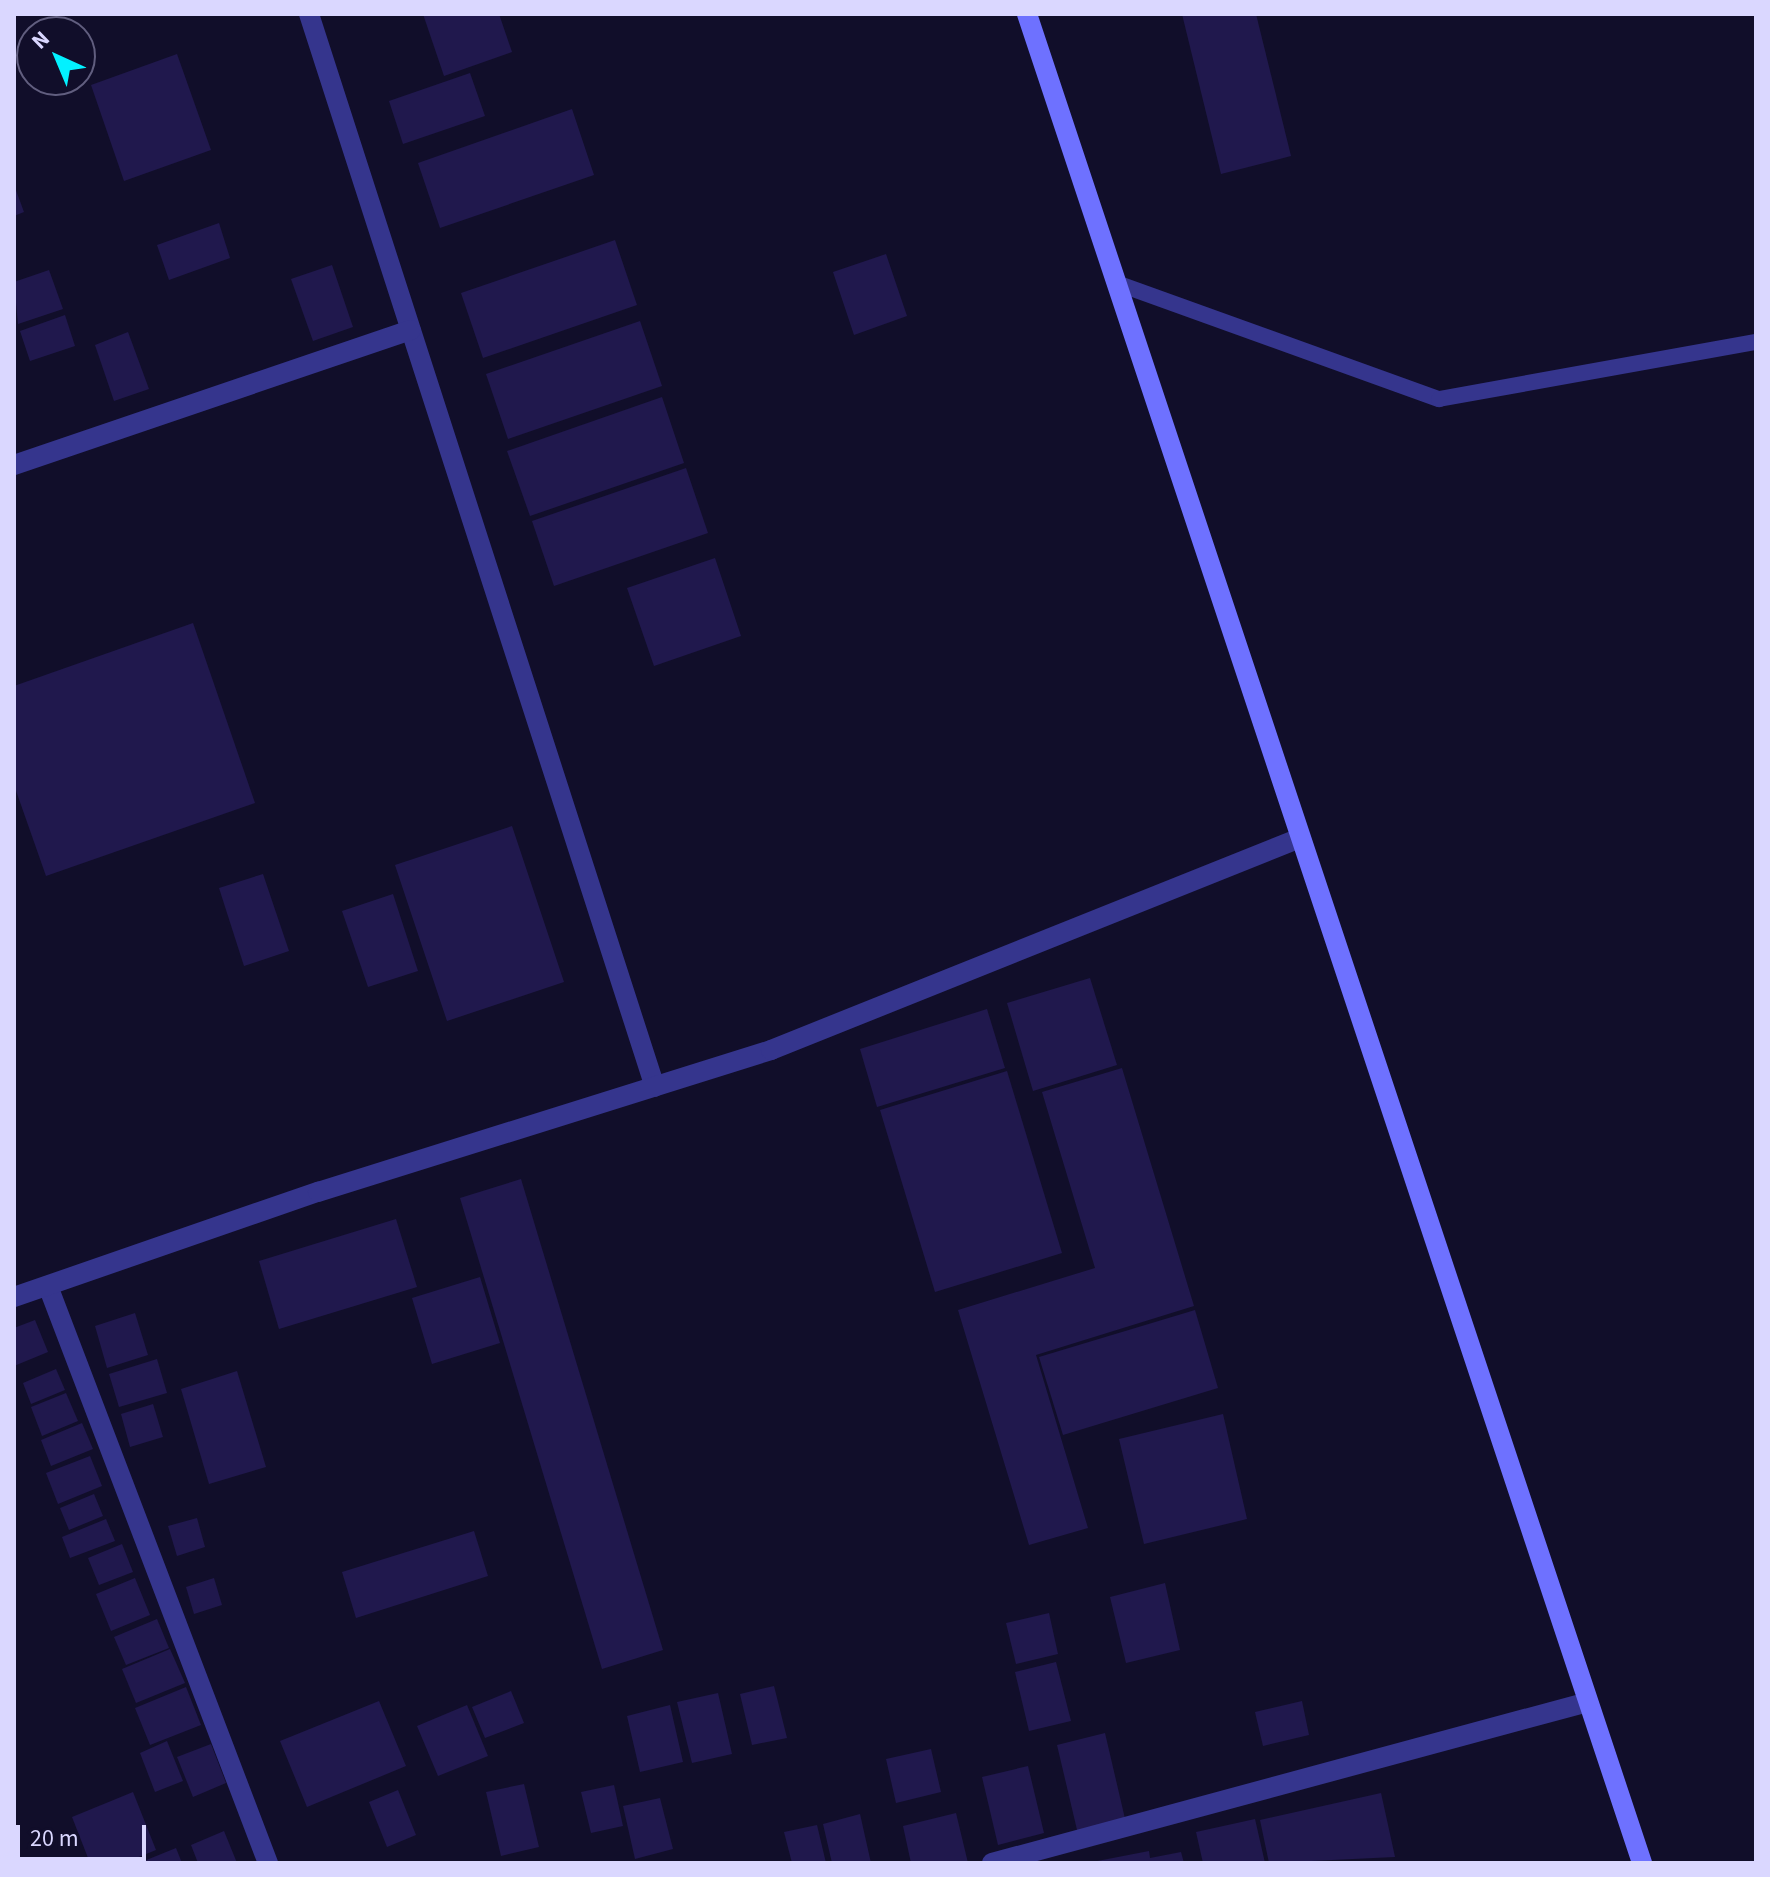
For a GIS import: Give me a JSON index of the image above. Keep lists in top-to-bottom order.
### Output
{
  "scale_bar": "20 m",
  "north": "top left"
}
